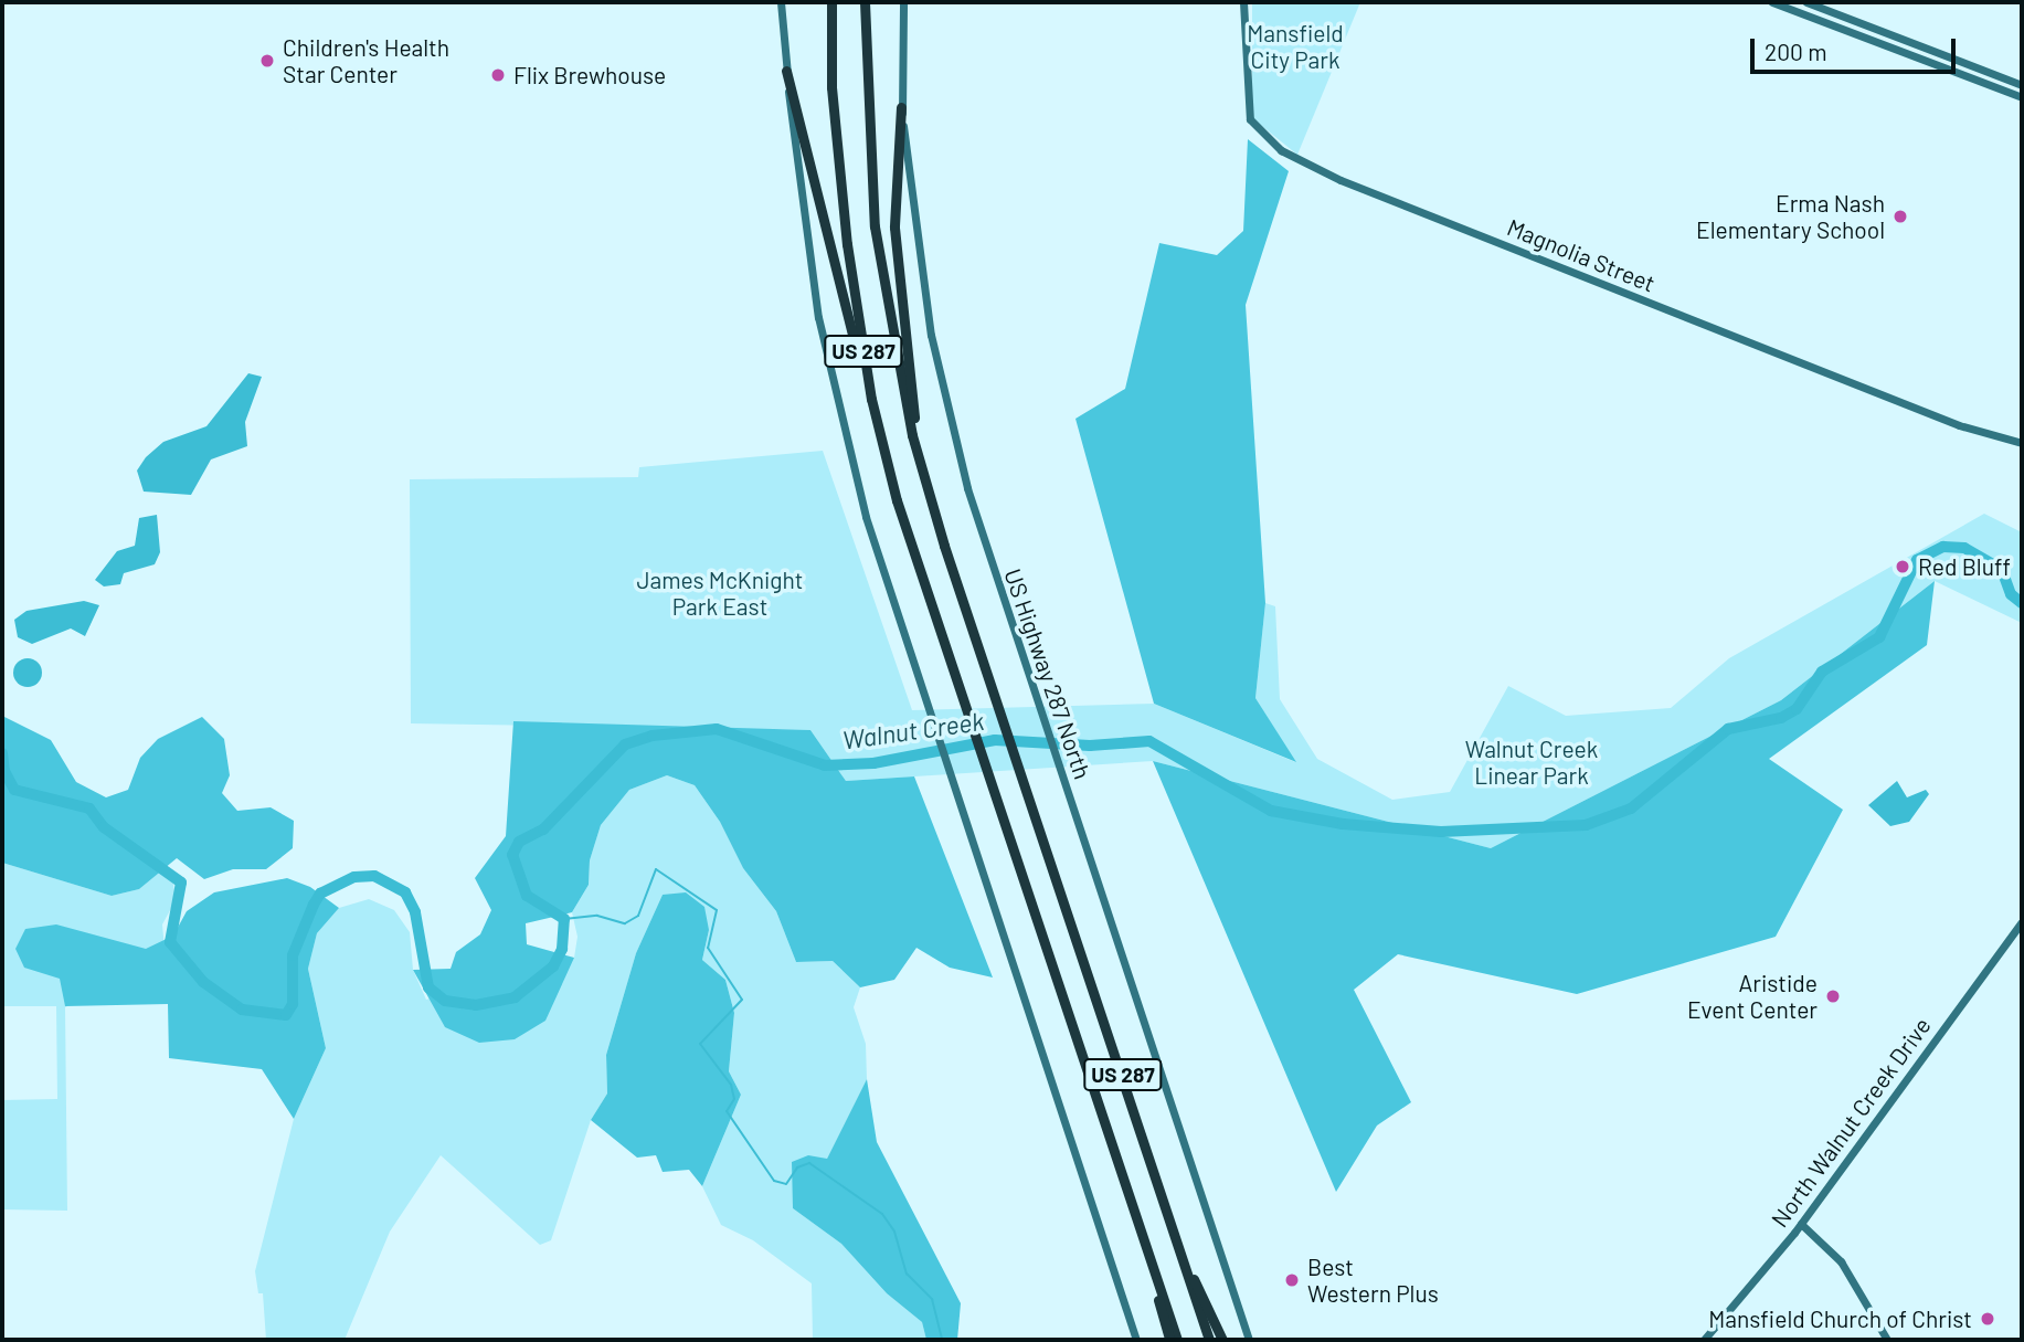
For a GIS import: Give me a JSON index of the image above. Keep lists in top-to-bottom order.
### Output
{
  "streets": {
    "highway": ["US 287"],
    "main road": ["Magnolia Street", "US Highway 287 North", "North Walnut Creek Drive"]
  },
  "water": ["Walnut Creek"],
  "parks": ["Mansfield City Park", "James McKnight Park East", "Walnut Creek Linear Park"],
  "places": [
    "Children's Health Star Center",
    "Flix Brewhouse",
    "Erma Nash Elementary School",
    "Red Bluff",
    "Aristide Event Center",
    "Best Western Plus",
    "Mansfield Church of Christ"
  ],
  "scale_bar": "200 m"
}
